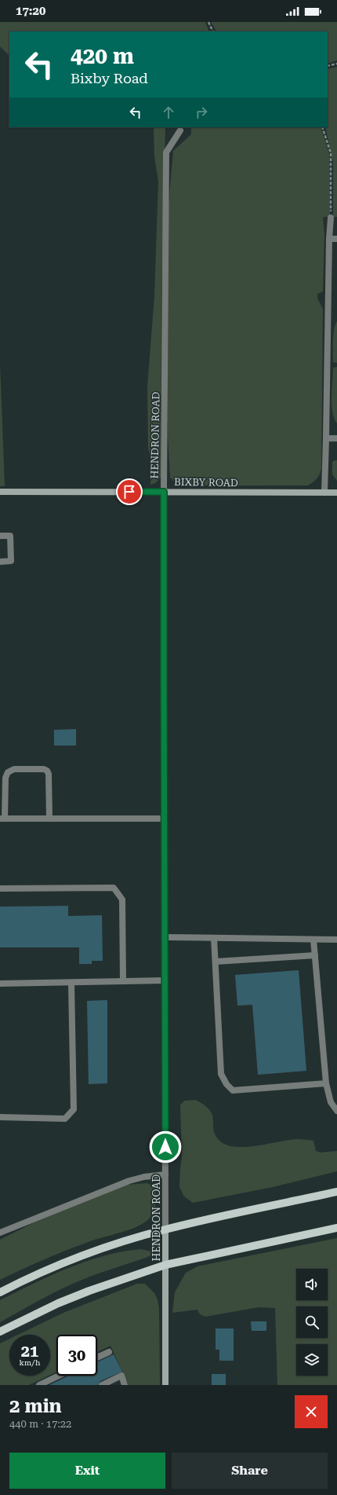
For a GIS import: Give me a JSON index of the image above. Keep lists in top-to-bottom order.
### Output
{
  "streets": {
    "street": ["HENDRON ROAD", "BIXBY ROAD"]
  },
  "crossings": [
    ["HENDRON ROAD", "BIXBY ROAD"]
  ],
  "page": {
    "status": "17:20",
    "turn": ["420 m", "Bixby Road"],
    "speed": "21 km/h",
    "limit": "30",
    "heading": ["2 min", "440 m · 17:22"],
    "buttons": ["Exit", "Share"]
  }
}
